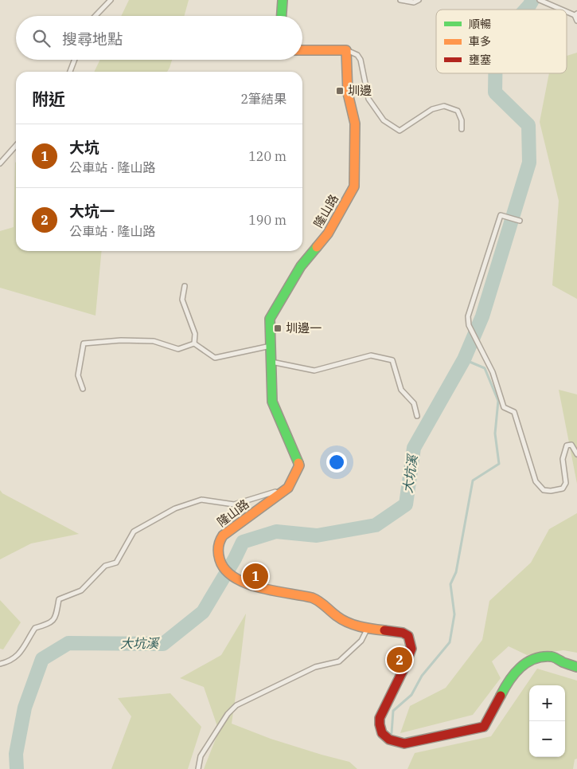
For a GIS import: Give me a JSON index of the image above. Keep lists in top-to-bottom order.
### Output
{
  "streets": {
    "street": ["隆山路"]
  },
  "water": ["大坑溪"],
  "places": {
    "transit": ["圳邊", "圳邊一"]
  },
  "legend": ["順暢", "車多", "壅塞"],
  "page": {
    "search": "搜尋地點",
    "heading": ["附近", "2筆結果"],
    "list": [
      {
        "mark": "1",
        "name": "大坑",
        "note": "公車站 · 隆山路",
        "value": "120 m"
      },
      {
        "mark": "2",
        "name": "大坑一",
        "note": "公車站 · 隆山路",
        "value": "190 m"
      }
    ],
    "pins": ["1", "2"],
    "map_buttons": ["+", "−"]
  }
}
